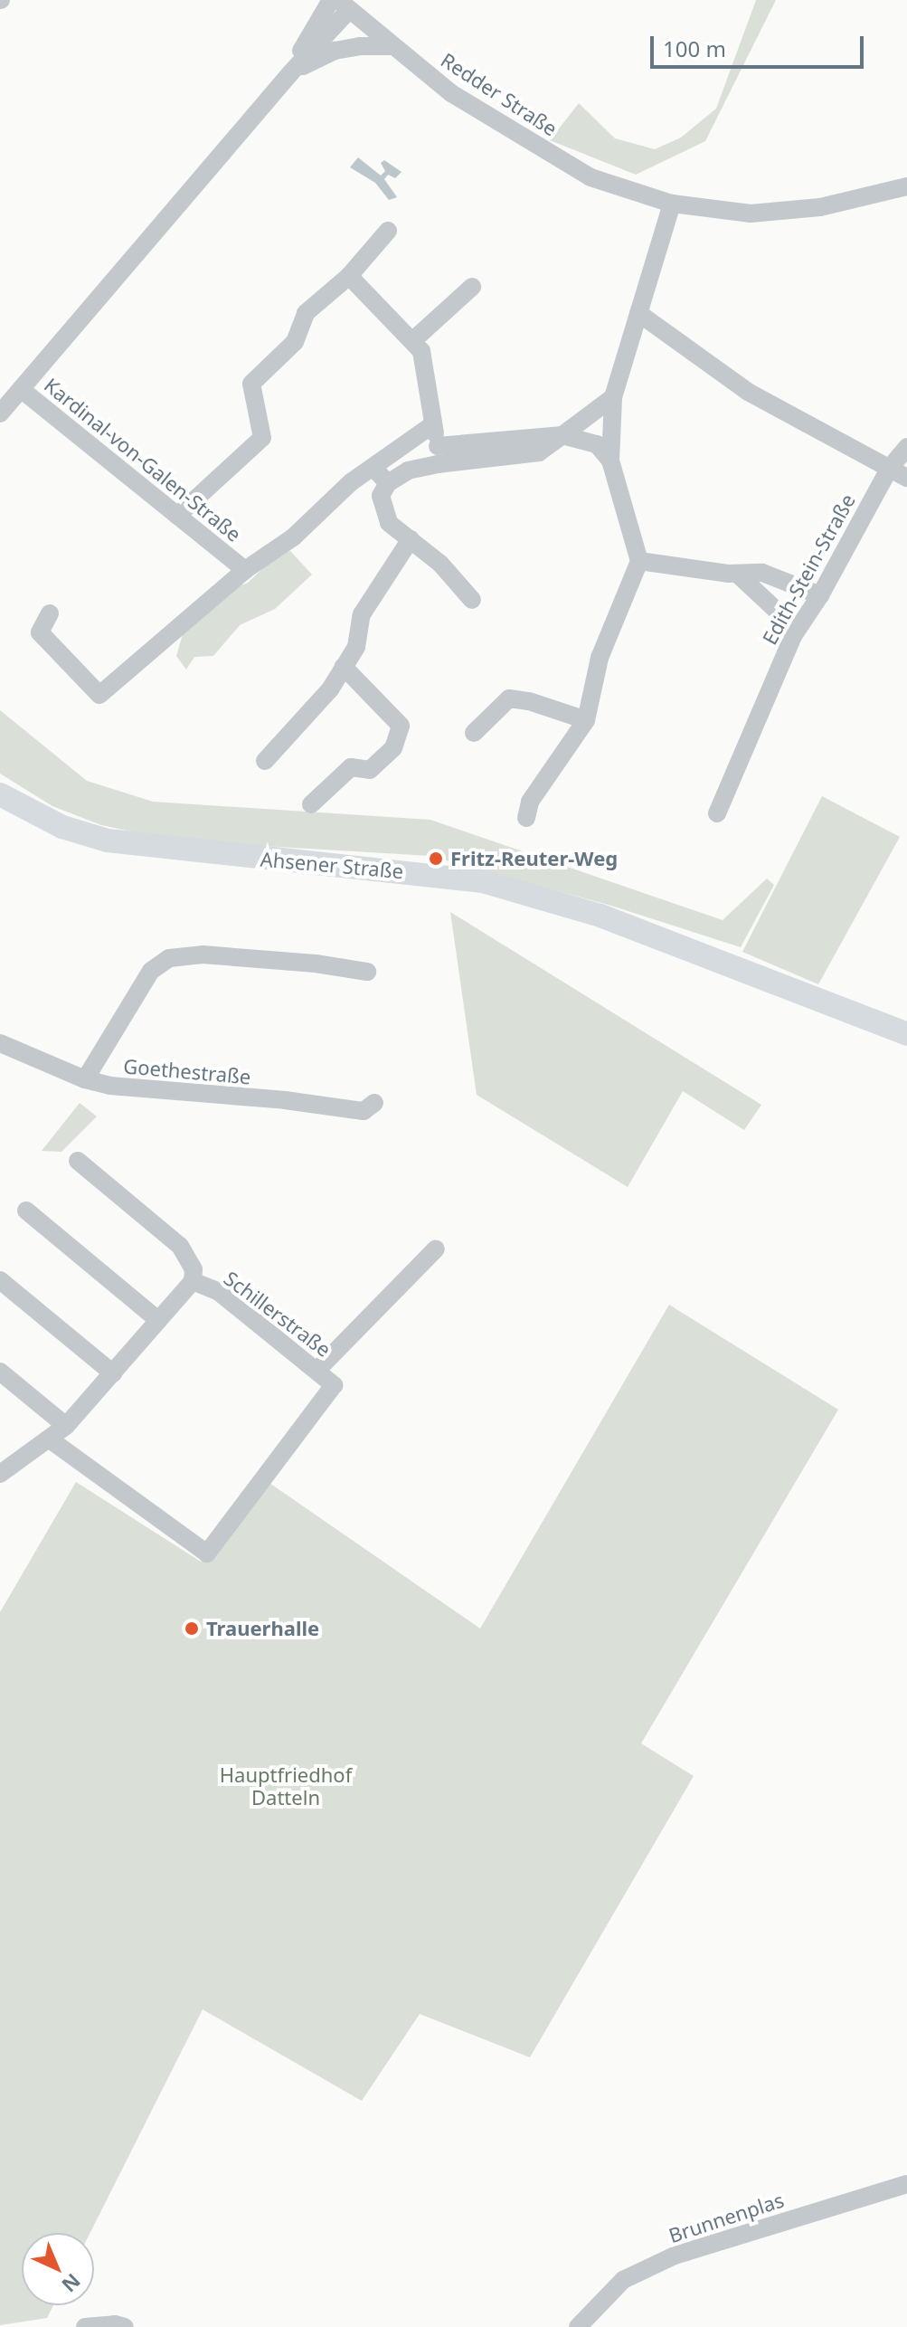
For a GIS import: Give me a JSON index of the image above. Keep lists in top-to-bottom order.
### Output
{
  "streets": {
    "main road": ["Ahsener Straße"],
    "street": [
      "Redder Straße",
      "Kardinal-von-Galen-Straße",
      "Edith-Stein-Straße",
      "Goethestraße",
      "Schillerstraße",
      "Brunnenplas"
    ]
  },
  "crossings": [
    ["Redder Straße", "Kardinal-von-Galen-Straße"]
  ],
  "parks": ["Hauptfriedhof Datteln"],
  "places": ["Fritz-Reuter-Weg", "Trauerhalle"],
  "scale_bar": "100 m",
  "north": "bottom right"
}
